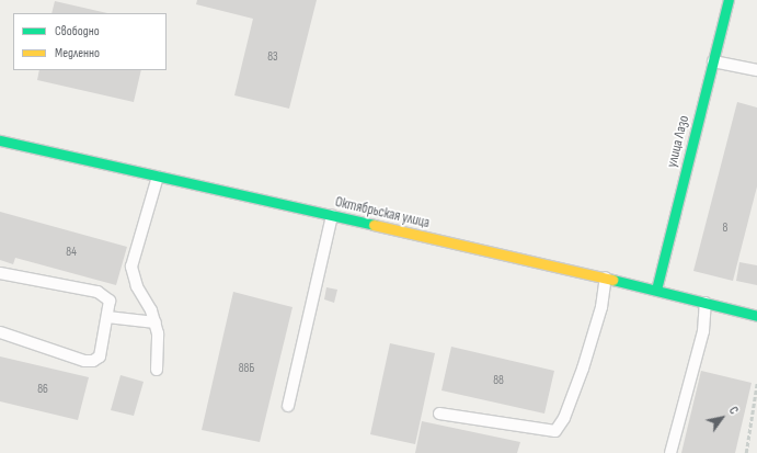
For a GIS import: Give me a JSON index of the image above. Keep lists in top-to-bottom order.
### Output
{
  "streets": {
    "main road": ["улица Лазо", "Октябрьская улица"]
  },
  "crossings": [
    ["улица Лазо", "Октябрьская улица"]
  ],
  "house_numbers": [
    "83",
    "8",
    "84",
    "88Б",
    "88",
    "86"
  ],
  "legend": ["Свободно", "Медленно"],
  "north": "top right"
}
